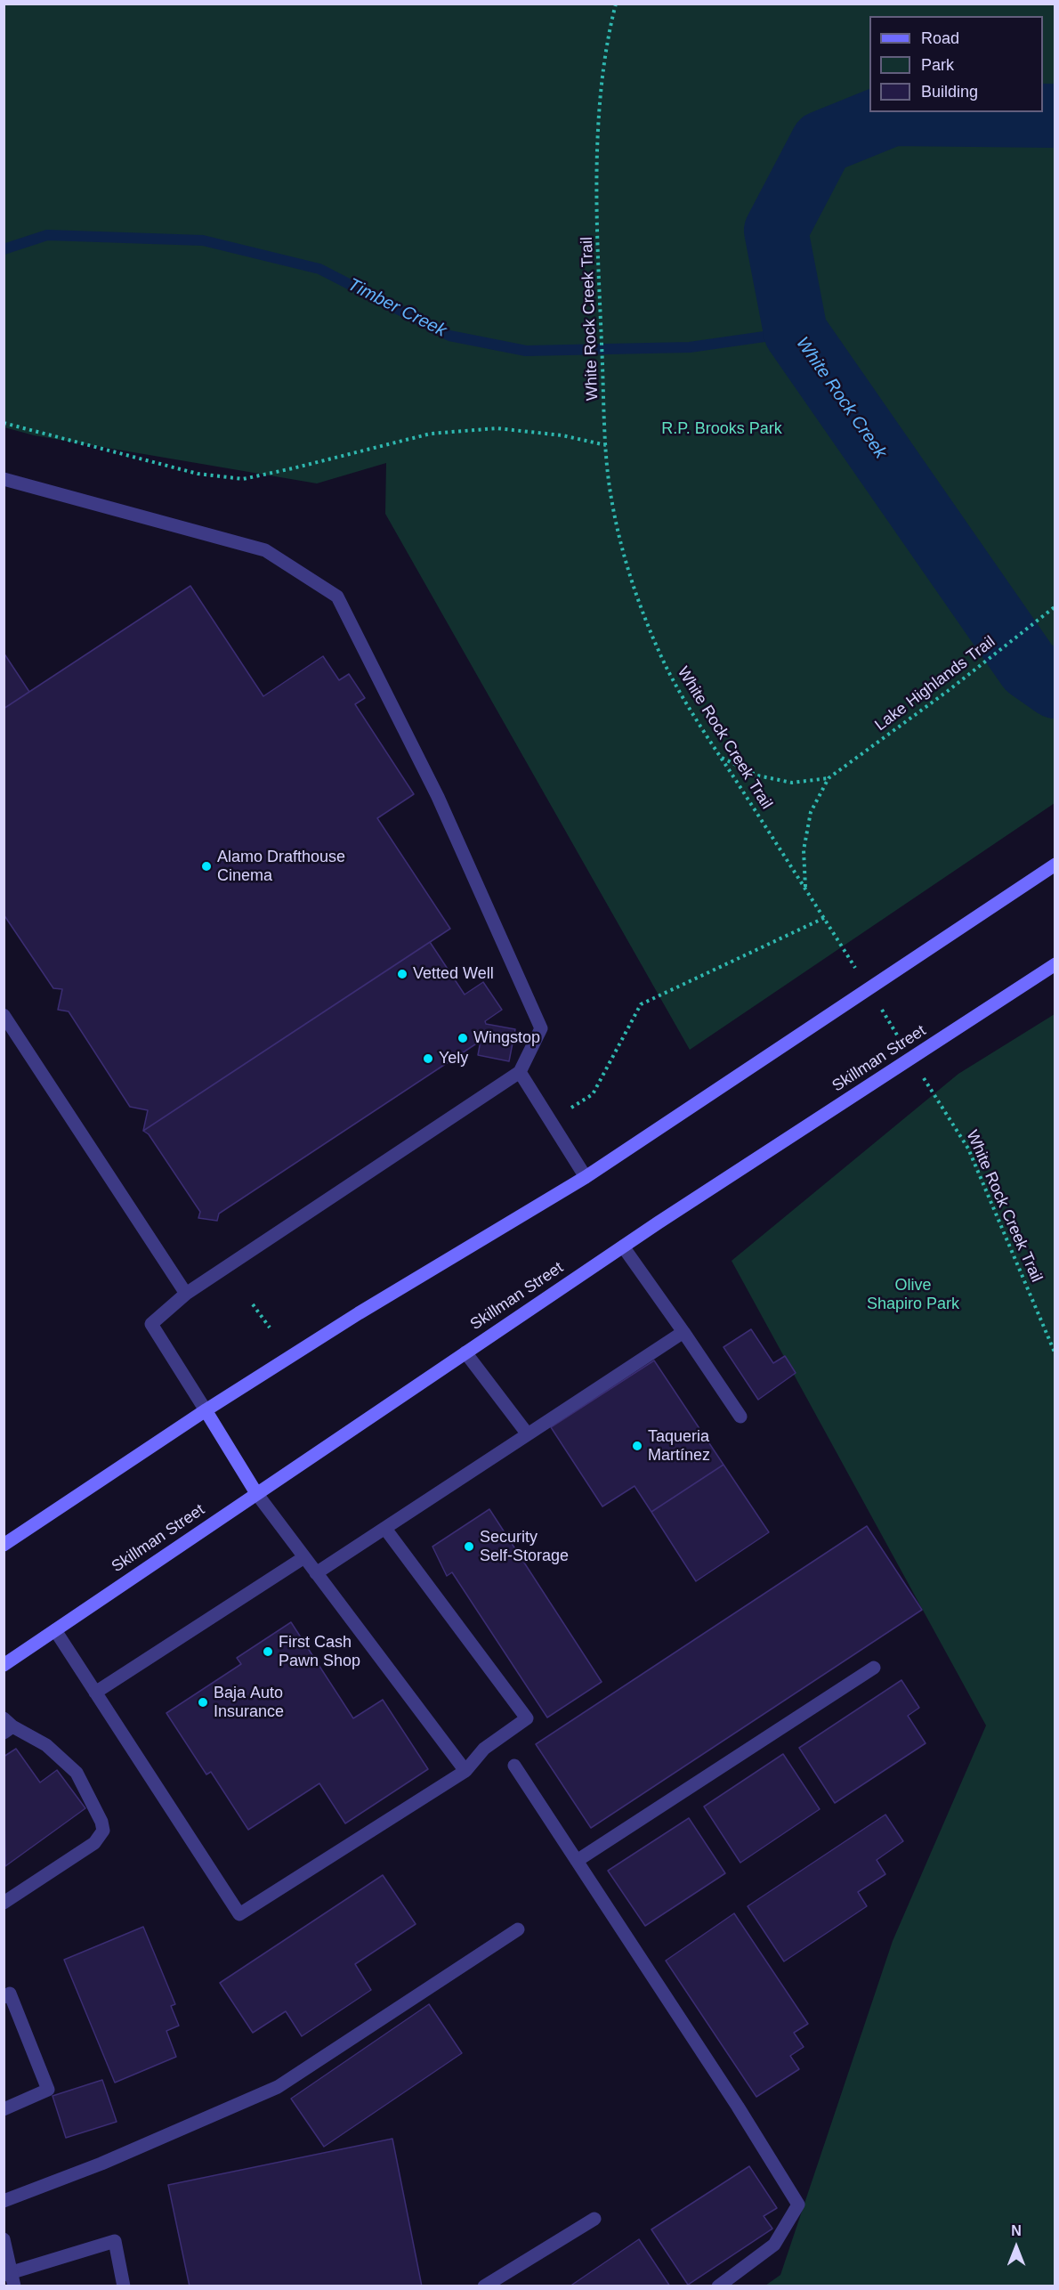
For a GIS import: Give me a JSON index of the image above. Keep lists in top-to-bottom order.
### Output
{
  "streets": {
    "main road": ["Skillman Street"],
    "path": ["White Rock Creek Trail", "Lake Highlands Trail"]
  },
  "crossings": [
    ["White Rock Creek Trail", "Lake Highlands Trail"]
  ],
  "water": ["Timber Creek", "White Rock Creek"],
  "parks": ["R.P. Brooks Park", "Olive Shapiro Park"],
  "places": [
    "Alamo Drafthouse Cinema",
    "Vetted Well",
    "Wingstop",
    "Yely",
    "Taqueria Martínez",
    "Security Self-Storage",
    "First Cash Pawn Shop",
    "Baja Auto Insurance"
  ],
  "legend": ["Road", "Park", "Building"],
  "north": "top"
}
